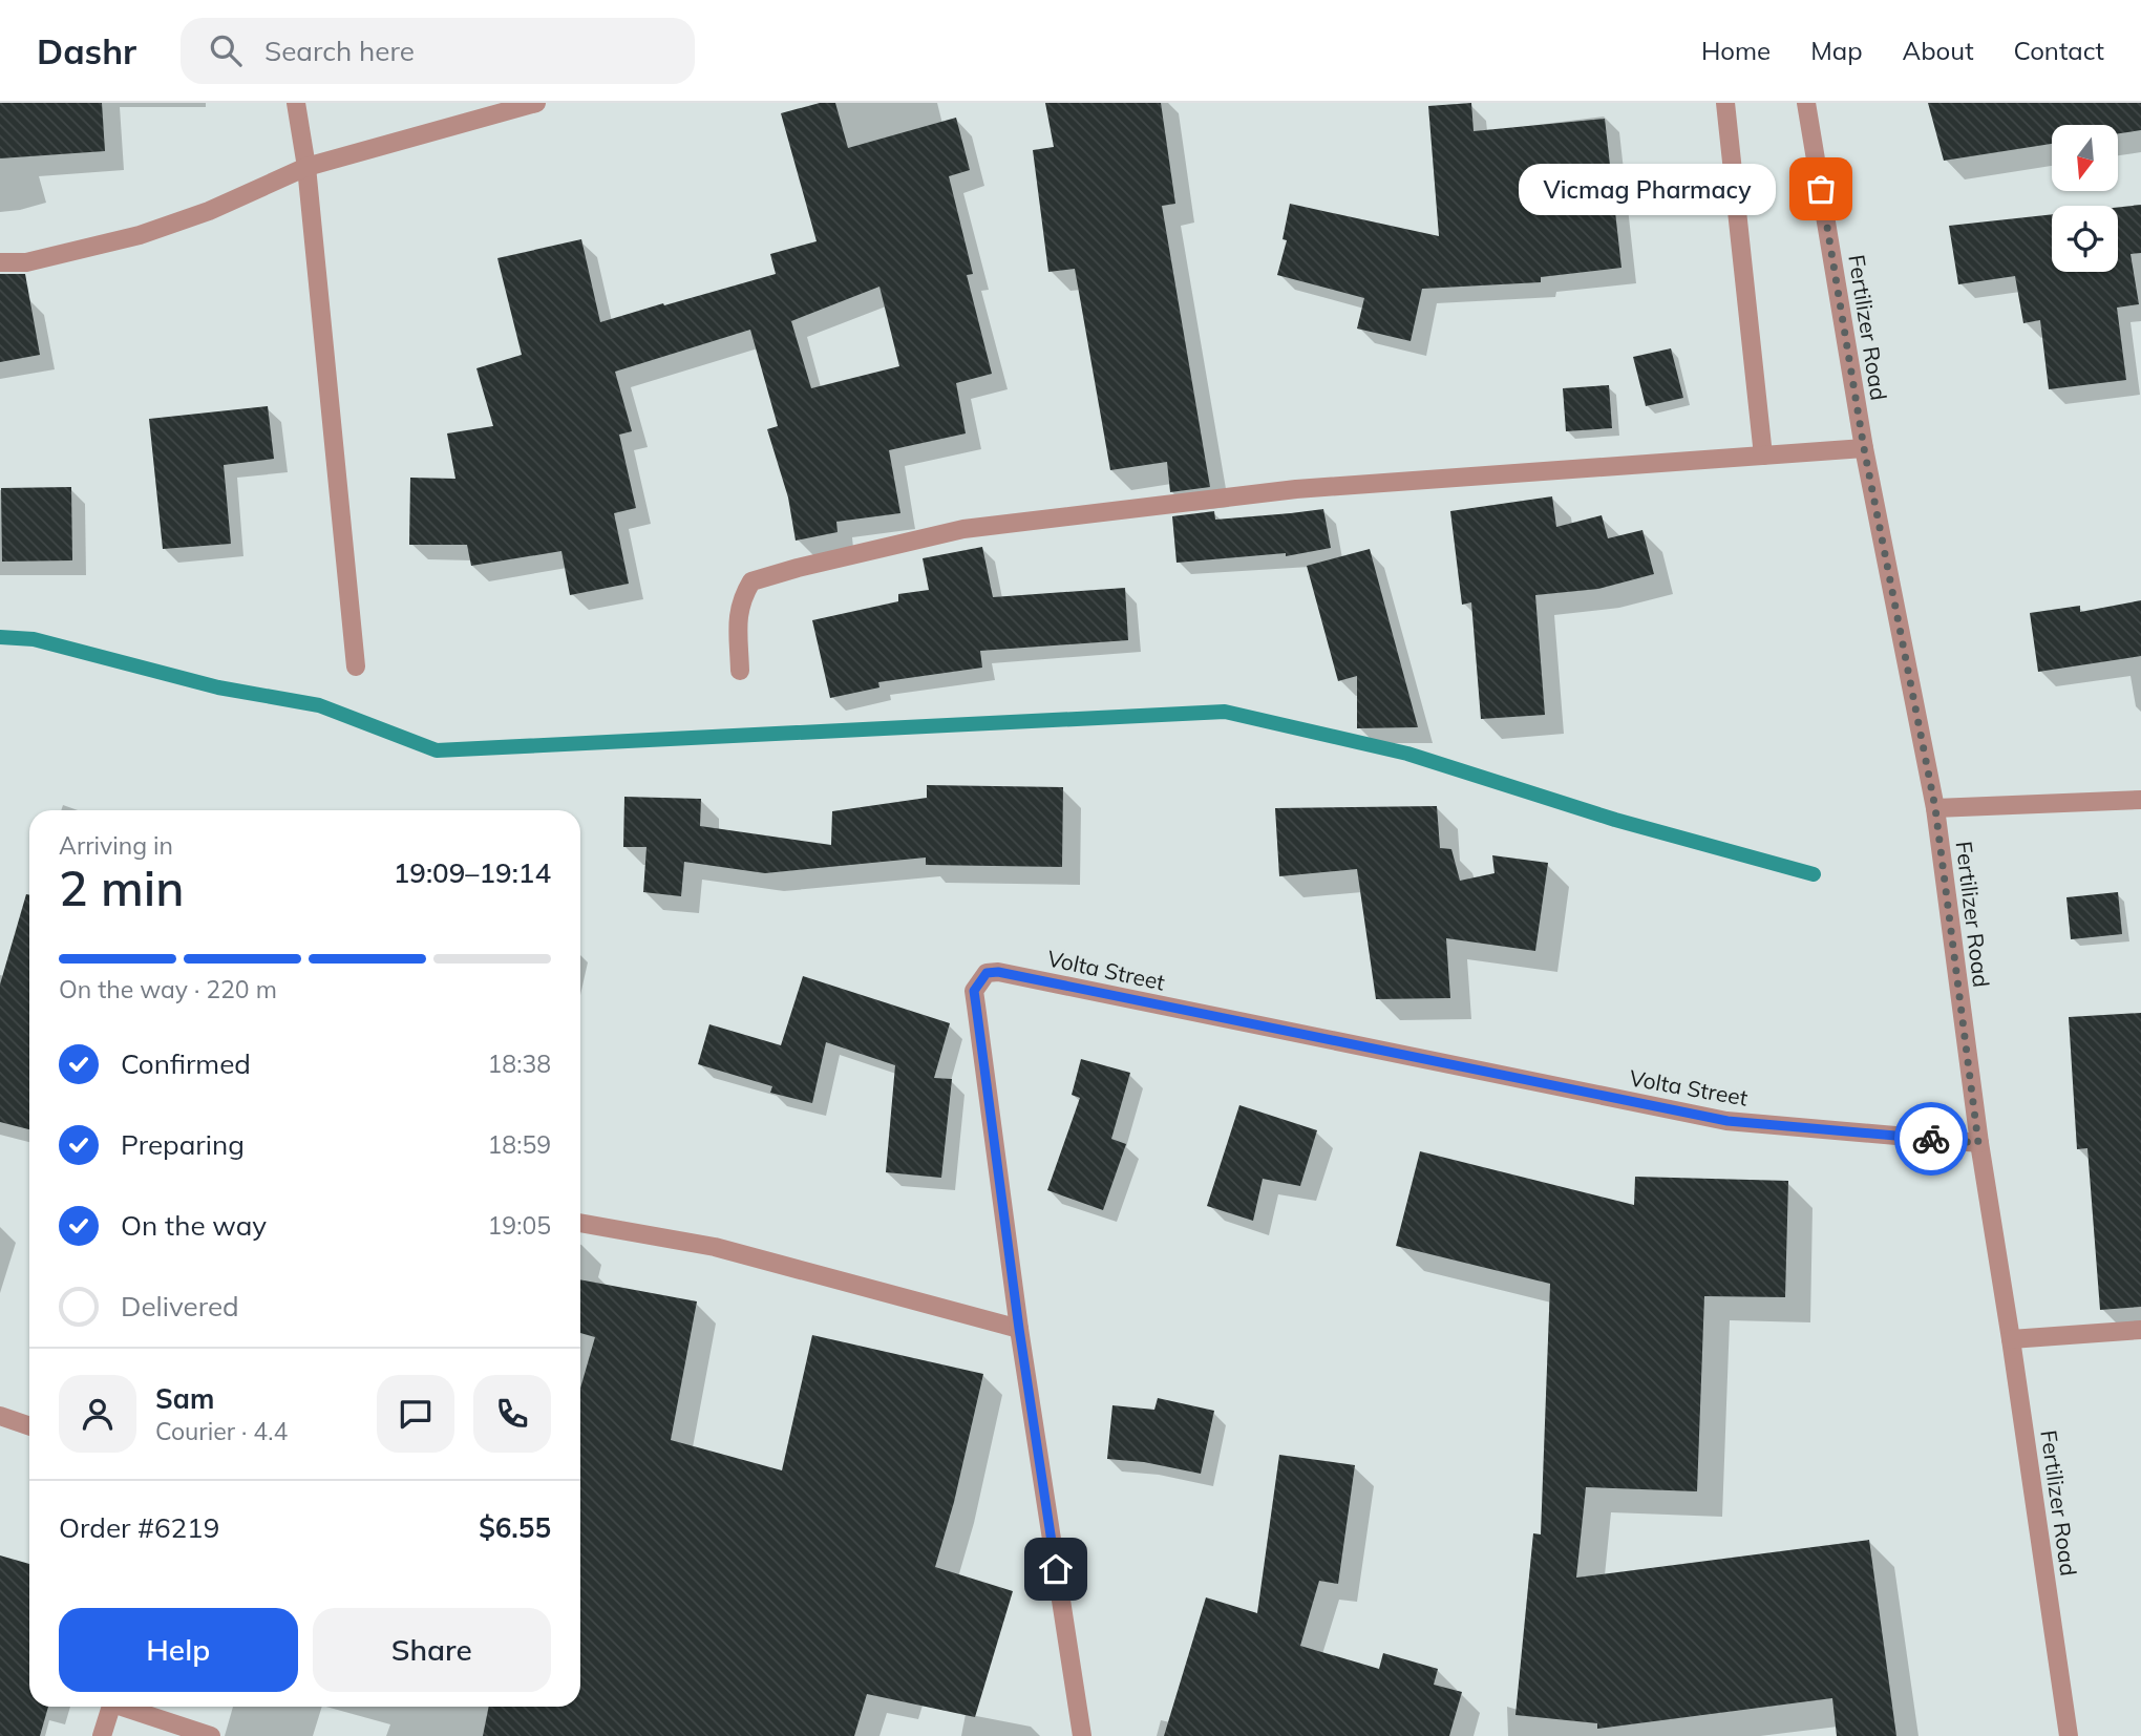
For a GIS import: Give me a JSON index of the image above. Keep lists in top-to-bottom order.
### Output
{
  "streets": {
    "street": ["Fertilizer Road", "Volta Street"]
  },
  "crossings": [
    ["Fertilizer Road", "Volta Street"]
  ],
  "places": ["Vicmag Pharmacy"],
  "north": "bottom",
  "page": {
    "header": "Dashr",
    "search": "Search here",
    "nav": [
      "Home",
      "Map",
      "About",
      "Contact"
    ],
    "bubble": "Vicmag Pharmacy",
    "heading": ["2 min", "Arriving in", "19:09–19:14"],
    "panel": [
      "Sam",
      "Courier · 4.4",
      "Order #6219",
      "$6.55"
    ],
    "bar": "On the way · 220 m",
    "list": [
      ["Confirmed", "18:38"],
      ["Preparing", "18:59"],
      ["On the way", "19:05"],
      "Delivered"
    ],
    "buttons": ["Help", "Share"]
  }
}
